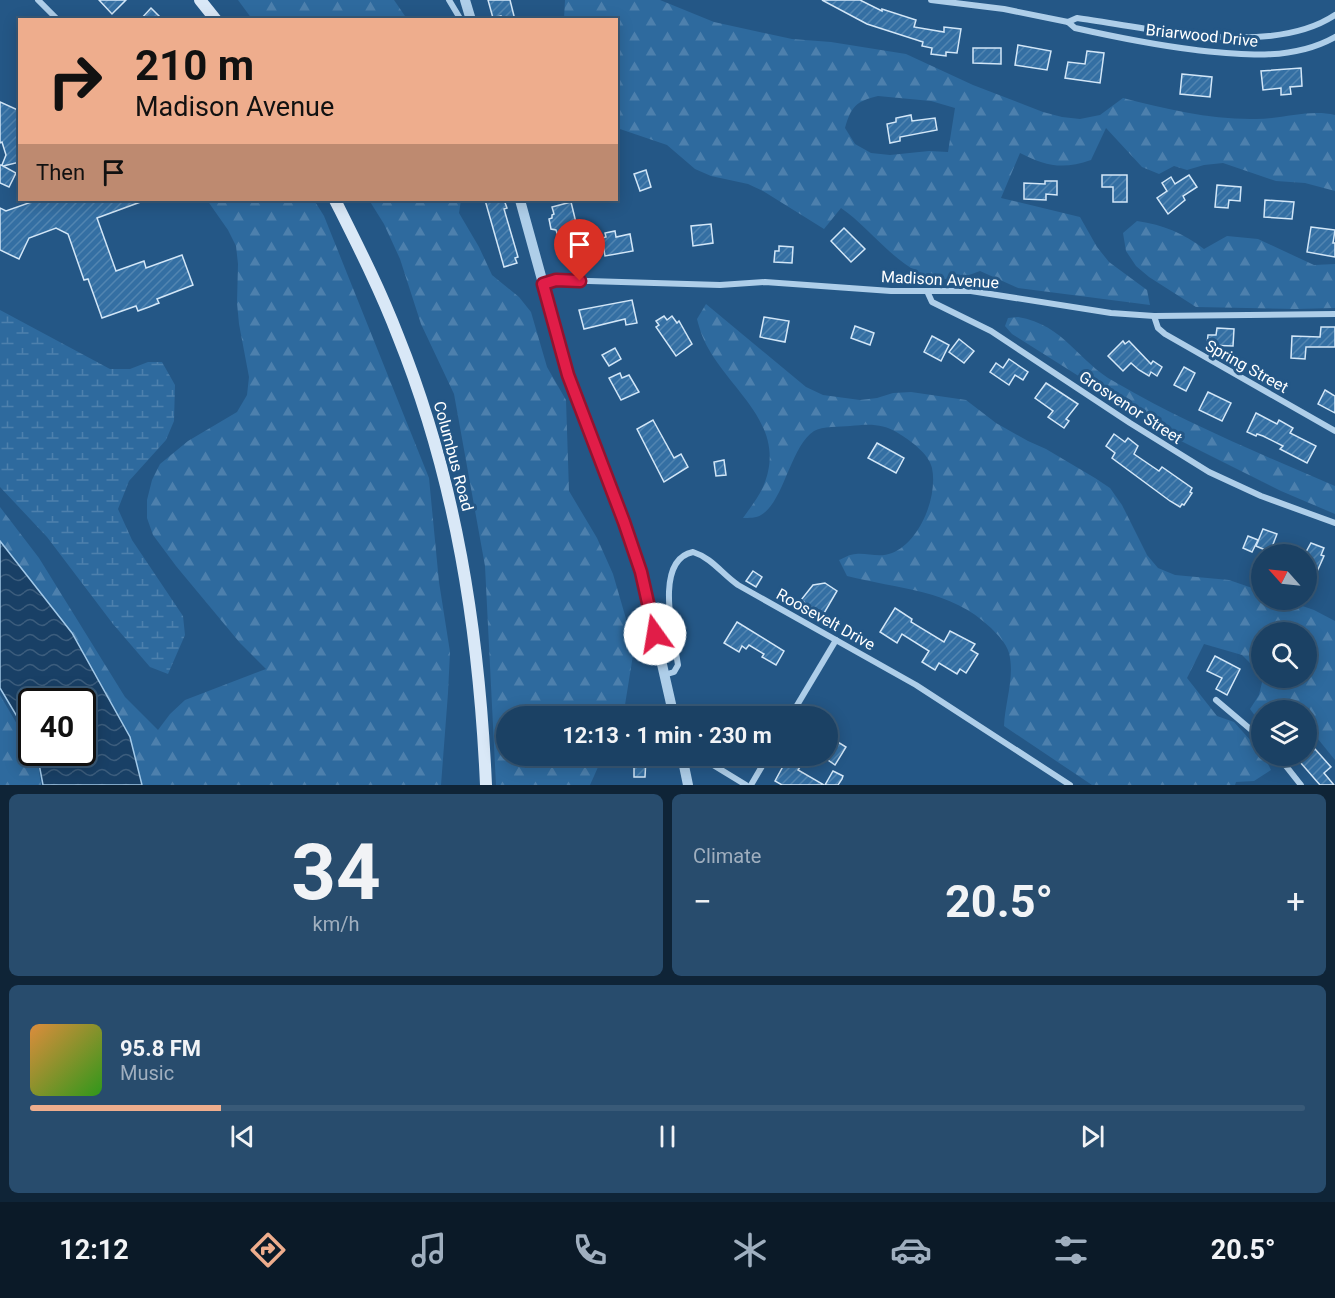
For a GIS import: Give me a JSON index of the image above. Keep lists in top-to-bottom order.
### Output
{
  "streets": {
    "main road": ["Columbus Road"],
    "street": [
      "Briarwood Drive",
      "Madison Avenue",
      "Spring Street",
      "Grosvenor Street",
      "Roosevelt Drive"
    ]
  },
  "crossings": [
    ["Madison Avenue", "Spring Street"],
    ["Madison Avenue", "Grosvenor Street"]
  ],
  "north": "top left",
  "page": {
    "turn": ["210 m", "Madison Avenue"],
    "then": "Then",
    "limit": "40",
    "trip": "12:13 · 1 min · 230 m",
    "tile": [
      ["34", "km/h"],
      "Climate"
    ],
    "heat": ["−", "20.5°", "+"],
    "song": ["95.8 FM", "Music"],
    "tabs": ["12:12", "20.5°"]
  }
}
